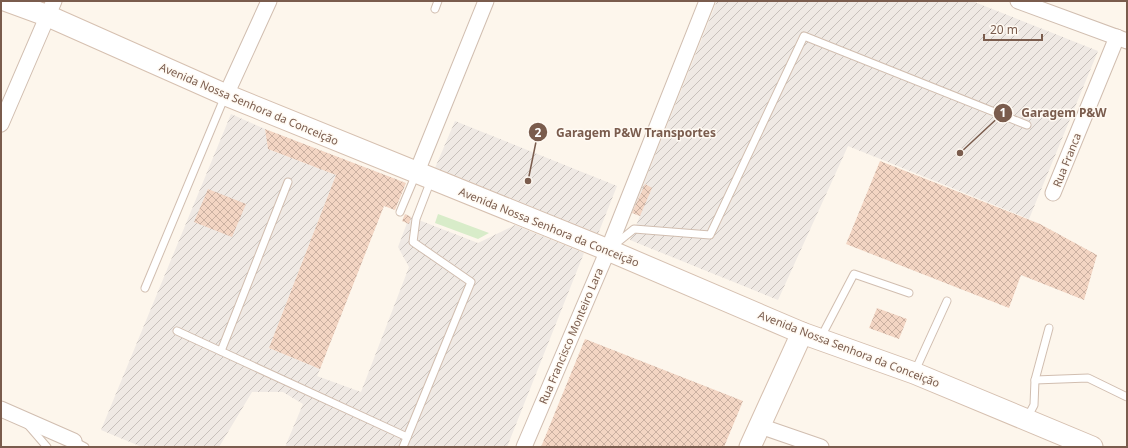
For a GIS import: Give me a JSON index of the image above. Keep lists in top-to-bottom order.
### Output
{
  "streets": {
    "street": ["Avenida Nossa Senhora da Conceição", "Rua Franca", "Rua Francisco Monteiro Lara"]
  },
  "crossings": [
    ["Avenida Nossa Senhora da Conceição", "Rua Francisco Monteiro Lara"]
  ],
  "places": ["Garagem P&W", "Garagem P&W Transportes"],
  "scale_bar": "20 m"
}
